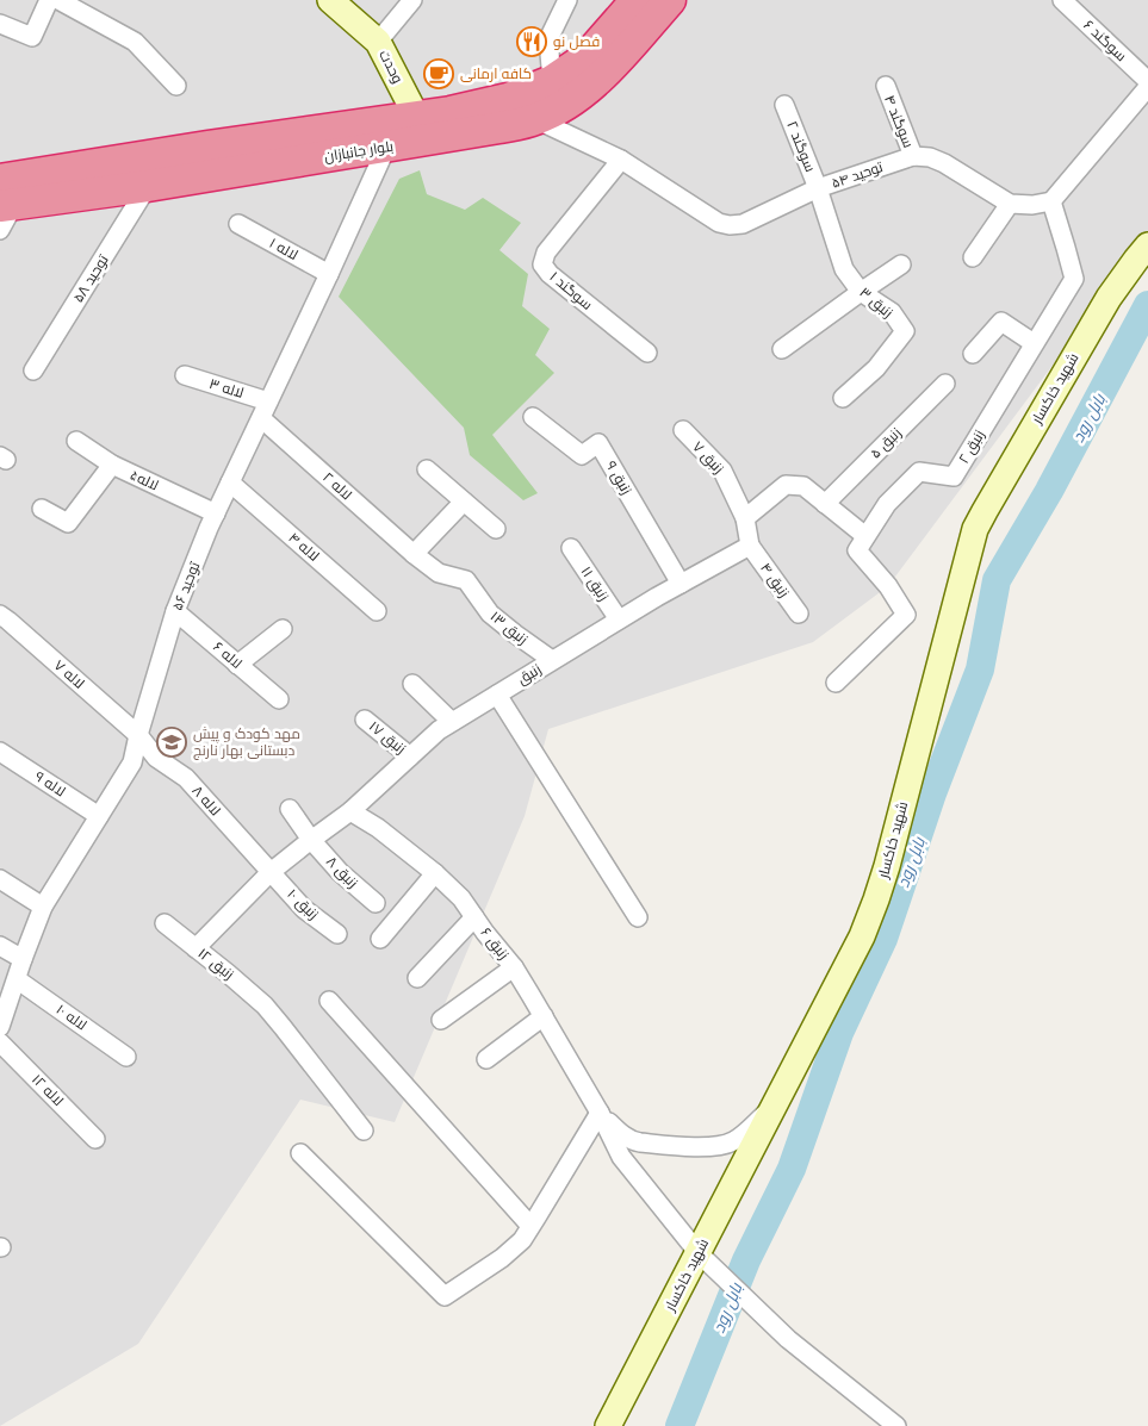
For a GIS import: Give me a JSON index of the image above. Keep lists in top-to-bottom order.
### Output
{
  "streets": {
    "highway": ["بلوار جانبازان"],
    "main road": ["وحدت", "شهید خاکسار"],
    "street": [
      "سوگند ۶",
      "سوگند ۴",
      "سوگند ۲",
      "توحید ۵۴",
      "لاله ۱",
      "توحید ۵۸",
      "سوگند ۱",
      "زنبق ۳",
      "لاله ۳",
      "زنبق ۵",
      "زنبق ۲",
      "زنبق ۷",
      "زنبق ۹",
      "لاله۵",
      "لاله ۲",
      "لاله ۴",
      "زنبق ۴",
      "زنبق ۱۱",
      "توحید ۵۶",
      "زنبق ۱۳",
      "لاله ۶",
      "لاله ۷",
      "زنبق",
      "زنبق ۱۷",
      "لاله ۹",
      "لاله ۸",
      "زنبق ۸",
      "زنبق ۱۰",
      "زنبق ۶",
      "زنبق ۱۲",
      "لاله ۱۰",
      "لاله ۱۲"
    ]
  },
  "crossings": [
    ["وحدت", "بلوار جانبازان"],
    ["سوگند ۴", "توحید ۵۴"],
    ["سوگند ۲", "توحید ۵۴"],
    ["سوگند ۲", "زنبق ۳"],
    ["بلوار جانبازان", "توحید ۵۴"],
    ["بلوار جانبازان", "توحید ۵۸"],
    ["بلوار جانبازان", "توحید ۵۶"],
    ["توحید ۵۴", "سوگند ۱"],
    ["توحید ۵۴", "زنبق ۳"],
    ["لاله ۱", "توحید ۵۶"],
    ["لاله ۳", "توحید ۵۶"],
    ["شهید خاکسار", "زنبق ۶"],
    ["زنبق ۹", "زنبق"],
    ["لاله۵", "توحید ۵۶"],
    ["لاله ۲", "توحید ۵۶"],
    ["لاله ۲", "زنبق ۱۳"],
    ["لاله ۴", "توحید ۵۶"],
    ["زنبق ۴", "زنبق"],
    ["زنبق ۱۱", "زنبق"],
    ["توحید ۵۶", "لاله ۶"],
    ["توحید ۵۶", "لاله ۷"],
    ["توحید ۵۶", "لاله ۹"],
    ["توحید ۵۶", "لاله ۸"],
    ["توحید ۵۶", "لاله ۱۰"],
    ["زنبق ۱۳", "زنبق"],
    ["لاله ۷", "لاله ۸"],
    ["زنبق", "زنبق ۱۷"],
    ["زنبق", "لاله ۸"],
    ["زنبق", "زنبق ۸"],
    ["زنبق", "زنبق ۱۰"],
    ["زنبق", "زنبق ۶"],
    ["زنبق", "زنبق ۱۲"],
    ["لاله ۸", "زنبق ۱۰"]
  ],
  "water": ["بابل رود"],
  "places": {
    "restaurant": ["فصل نو"],
    "cafe": ["کافه ارمانی"],
    "school or university": ["مهد کودک و پیش دبستانی بهار نارنج"]
  }
}
